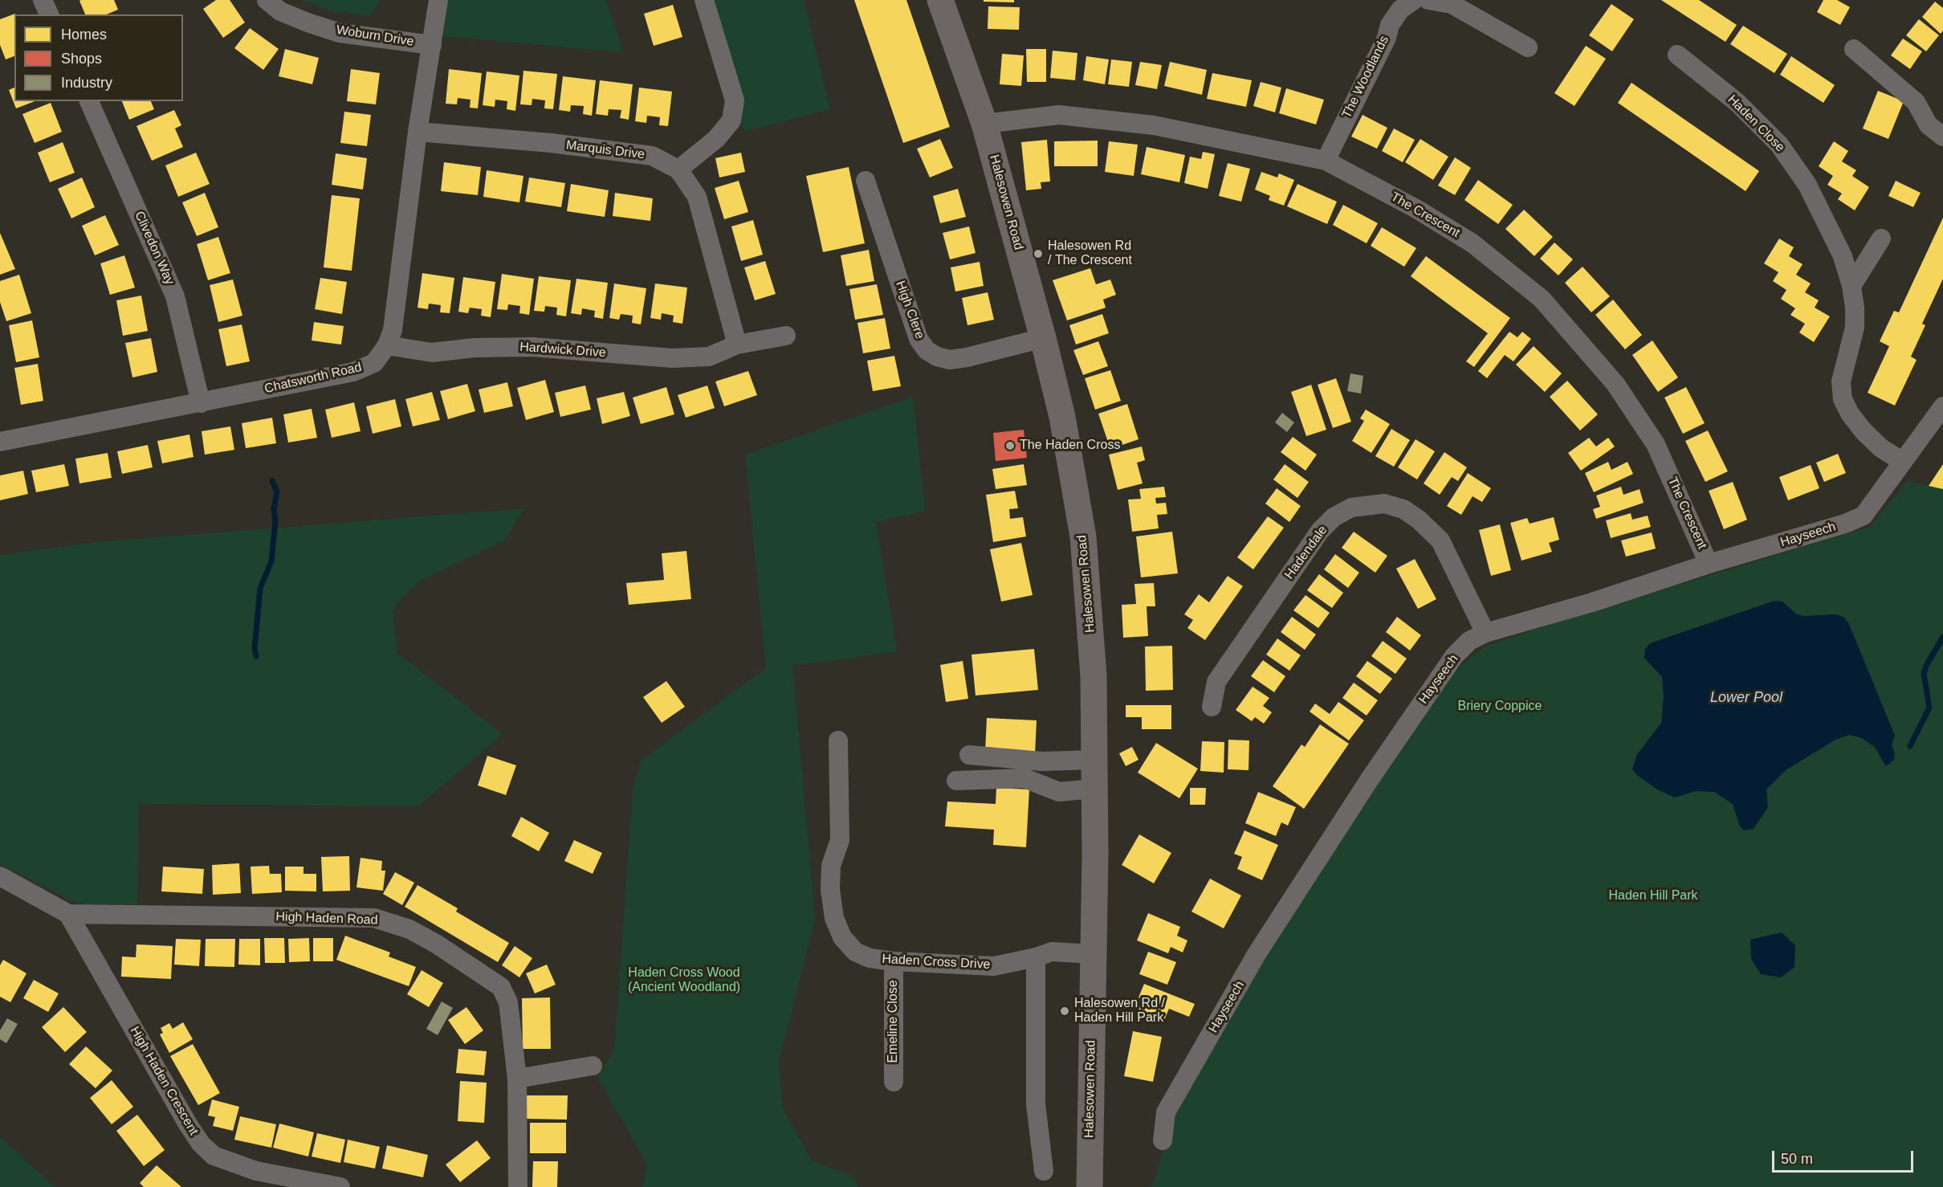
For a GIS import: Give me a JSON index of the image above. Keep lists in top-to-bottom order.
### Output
{
  "streets": {
    "main road": ["Halesowen Road"],
    "street": [
      "Woburn Drive",
      "The Woodlands",
      "Haden Close",
      "Marquis Drive",
      "The Crescent",
      "Clivedon Way",
      "High Clere",
      "Hardwick Drive",
      "Chatsworth Road",
      "Hayseech",
      "Hadendale",
      "High Haden Road",
      "Haden Cross Drive",
      "Emeline Close",
      "High Haden Crescent"
    ]
  },
  "crossings": [
    ["Woburn Drive", "Chatsworth Road"],
    ["The Woodlands", "The Crescent"],
    ["Haden Close", "Hayseech"],
    ["Marquis Drive", "Chatsworth Road"],
    ["Halesowen Road", "The Crescent"],
    ["Halesowen Road", "High Clere"],
    ["Halesowen Road", "Haden Cross Drive"],
    ["The Crescent", "Hayseech"],
    ["Clivedon Way", "Chatsworth Road"],
    ["Hardwick Drive", "Chatsworth Road"],
    ["Hayseech", "Hadendale"],
    ["High Haden Road", "High Haden Crescent"],
    ["Haden Cross Drive", "Emeline Close"]
  ],
  "water": ["Lower Pool"],
  "parks": ["Briery Coppice", "Haden Hill Park", "Haden Cross Wood (Ancient Woodland)"],
  "places": ["Halesowen Rd / The Crescent", "The Haden Cross", "Halesowen Rd / Haden Hill Park"],
  "legend": ["Homes", "Shops", "Industry"],
  "scale_bar": "50 m"
}
